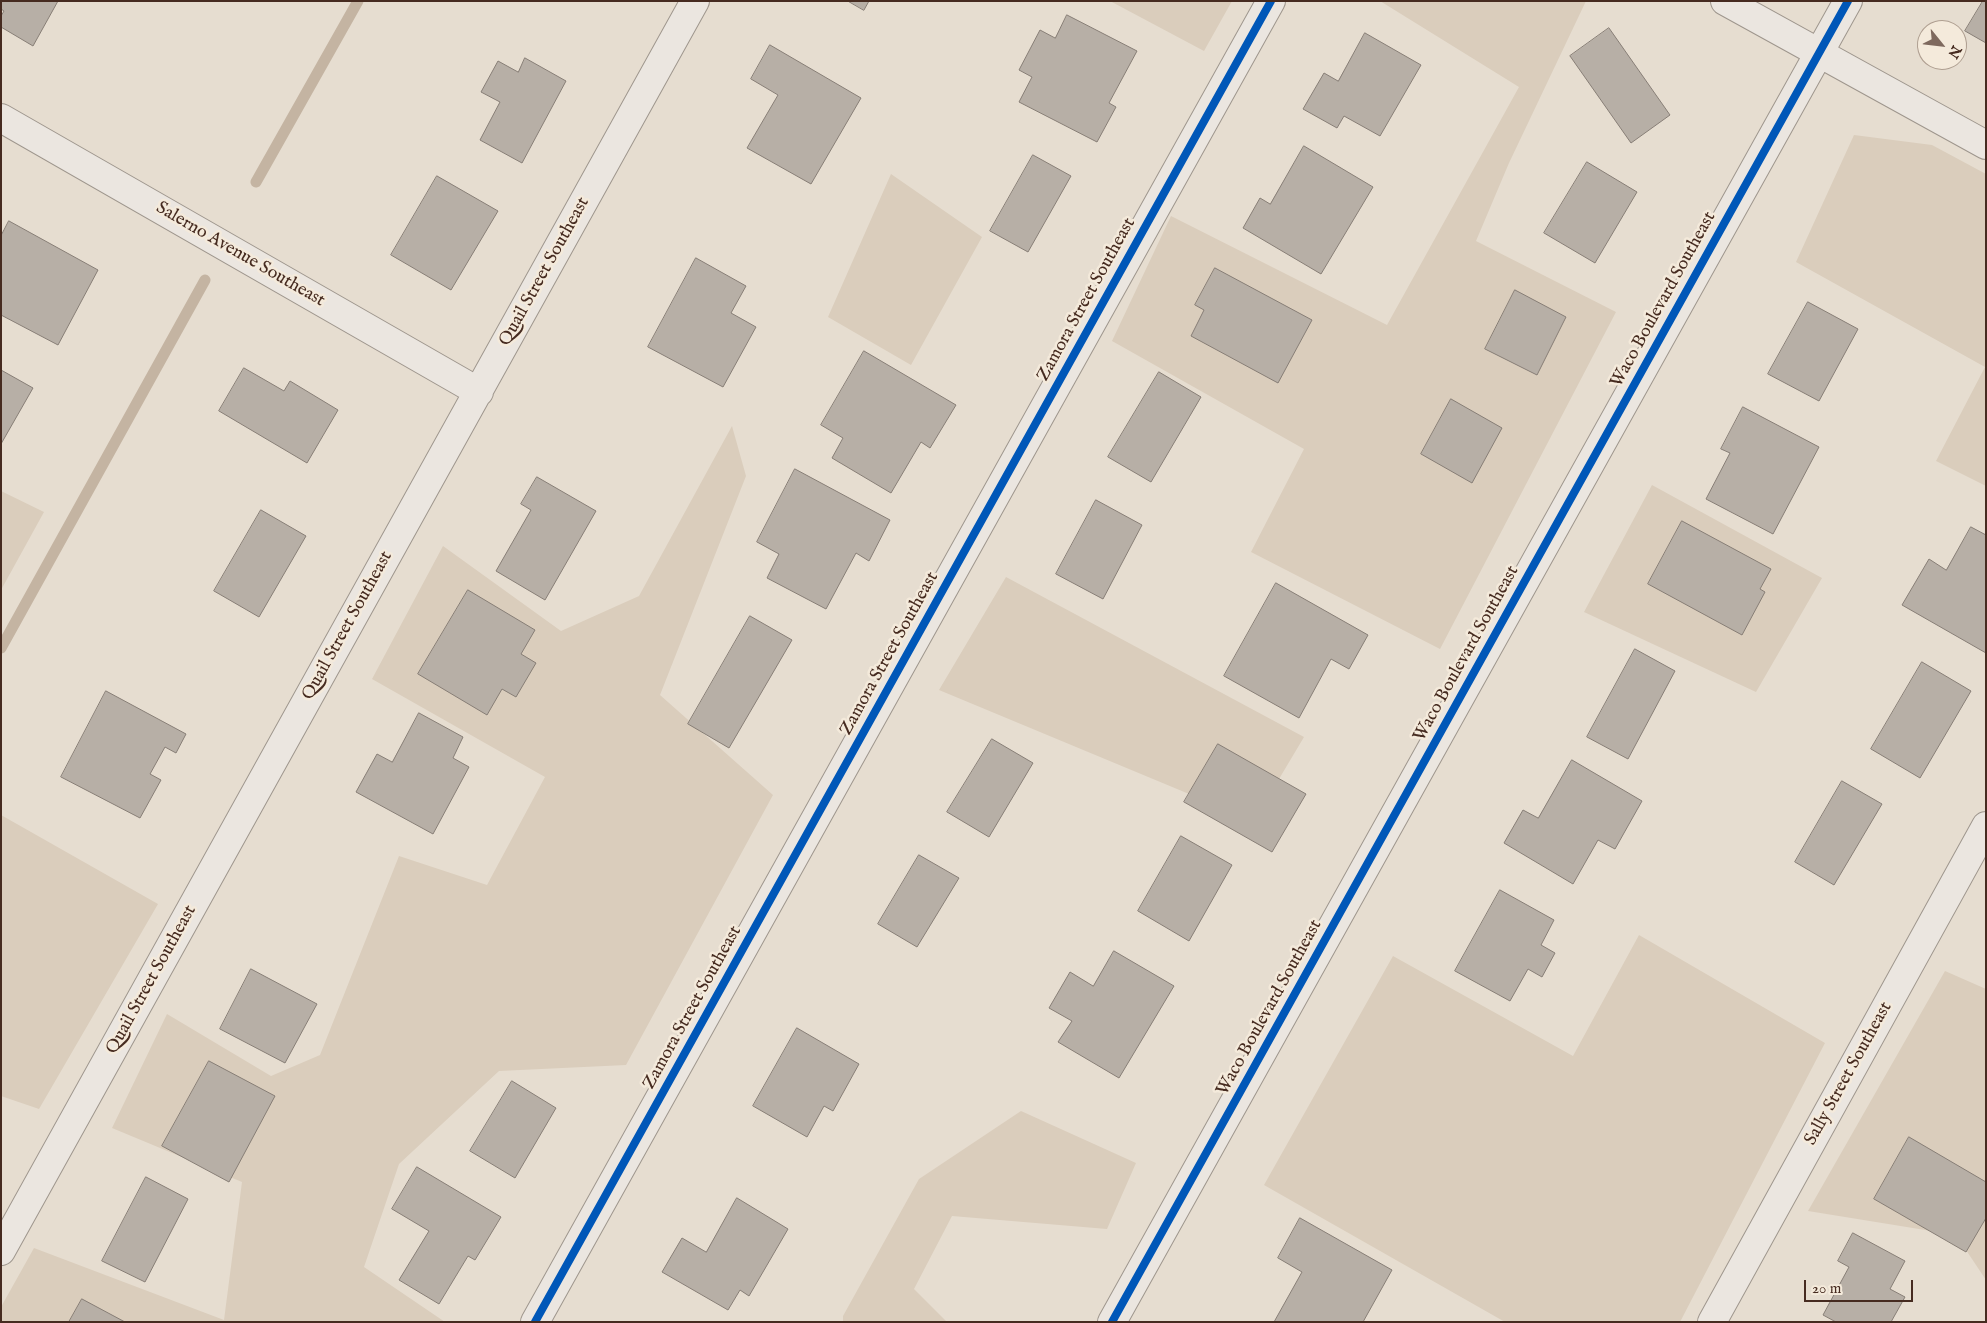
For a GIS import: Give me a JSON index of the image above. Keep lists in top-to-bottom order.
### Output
{
  "streets": {
    "street": [
      "Salerno Avenue Southeast",
      "Quail Street Southeast",
      "Zamora Street Southeast",
      "Waco Boulevard Southeast",
      "Sally Street Southeast"
    ]
  },
  "crossings": [
    ["Salerno Avenue Southeast", "Quail Street Southeast"]
  ],
  "scale_bar": "20 m",
  "north": "bottom right"
}
